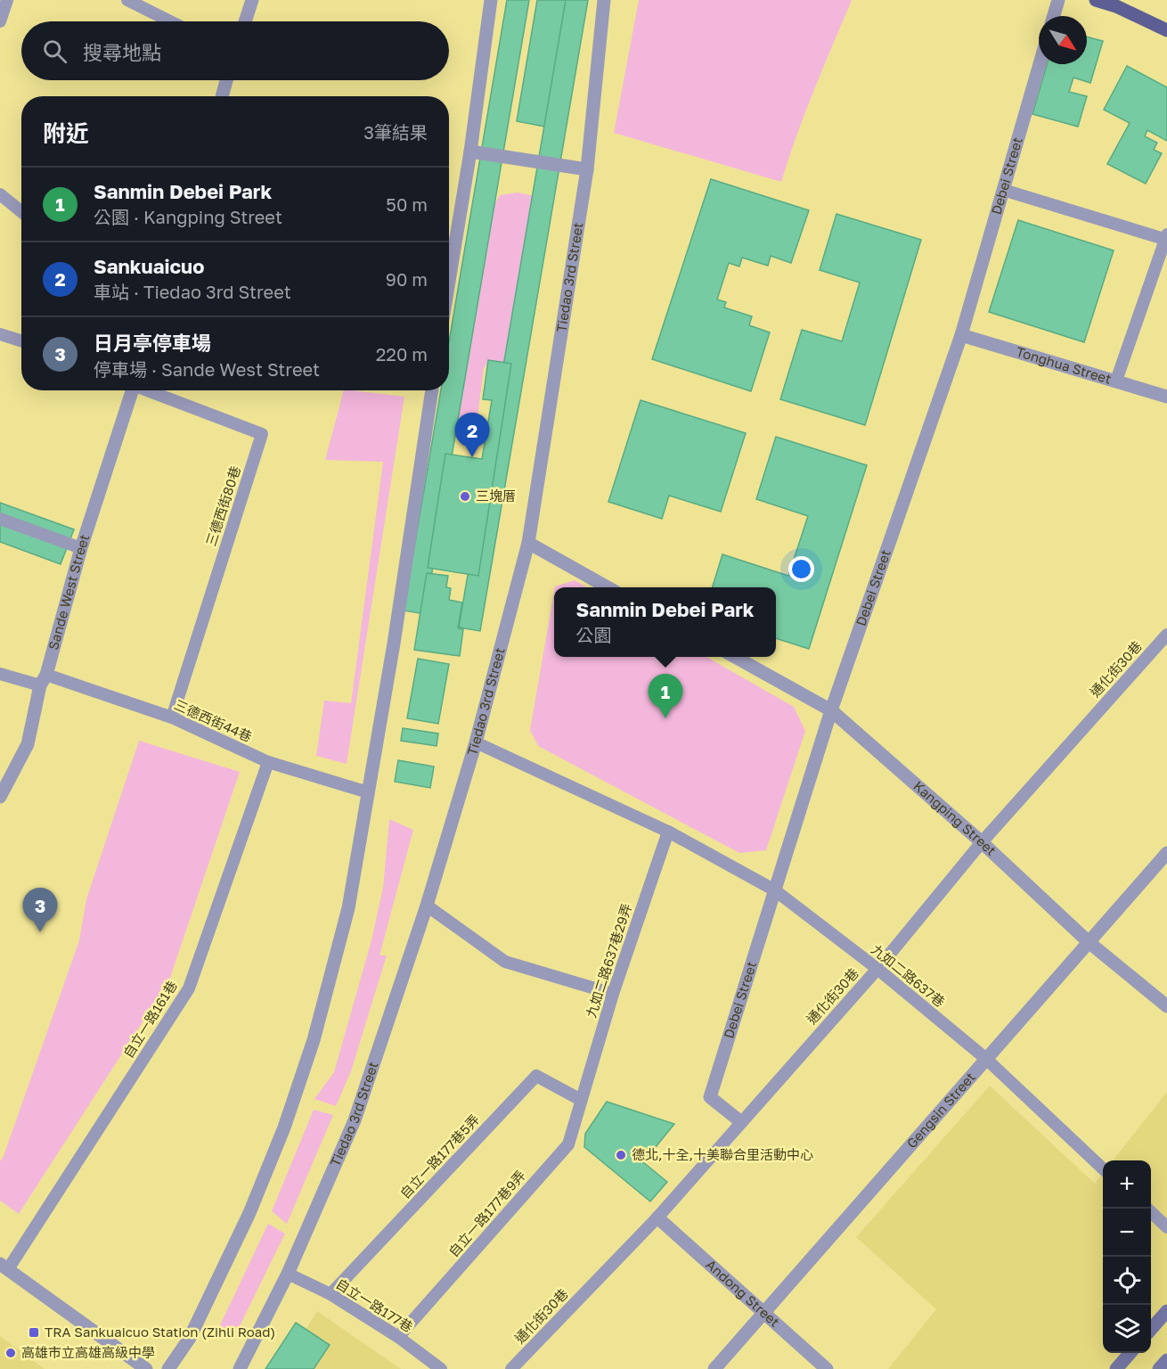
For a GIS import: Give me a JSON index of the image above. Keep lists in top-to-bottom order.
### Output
{
  "streets": {
    "street": [
      "Debei Street",
      "Tiedao 3rd Street",
      "Tonghua Street",
      "Sande West Street",
      "Kangping Street",
      "Gengsin Street",
      "Andong Street"
    ],
    "lane": [
      "三德西街80巷",
      "通化街30巷",
      "三德西街44巷",
      "九如二路637巷29弄",
      "九如二路637巷",
      "自立一路161巷",
      "自立一路177巷5弄",
      "自立一路177巷9弄",
      "自立一路177巷"
    ]
  },
  "crossings": [
    ["Debei Street", "Tonghua Street"],
    ["Debei Street", "通化街30巷"],
    ["Debei Street", "Kangping Street"],
    ["Debei Street", "九如二路637巷"],
    ["Tiedao 3rd Street", "九如二路637巷"],
    ["Tiedao 3rd Street", "自立一路177巷"],
    ["三德西街80巷", "三德西街44巷"],
    ["Sande West Street", "三德西街44巷"],
    ["通化街30巷", "Kangping Street"],
    ["通化街30巷", "九如二路637巷"],
    ["通化街30巷", "Andong Street"],
    ["三德西街44巷", "自立一路161巷"],
    ["Kangping Street", "Gengsin Street"],
    ["九如二路637巷29弄", "九如二路637巷"],
    ["九如二路637巷29弄", "自立一路177巷5弄"],
    ["九如二路637巷29弄", "自立一路177巷9弄"],
    ["九如二路637巷", "Gengsin Street"],
    ["Gengsin Street", "Andong Street"],
    ["自立一路177巷5弄", "自立一路177巷9弄"],
    ["自立一路177巷5弄", "自立一路177巷"],
    ["自立一路177巷9弄", "自立一路177巷"]
  ],
  "places": {
    "other": ["三塊厝", "德北,十全,十美聯合里活動中心", "高雄市立高雄高級中學"],
    "transit": ["TRA Sankuaicuo Station (Zihli Road)"]
  },
  "north": "bottom right",
  "page": {
    "search": "搜尋地點",
    "heading": ["附近", "3筆結果"],
    "list": [
      {
        "mark": "1",
        "name": "Sanmin Debei Park",
        "note": "公園 · Kangping Street",
        "value": "50 m"
      },
      {
        "mark": "2",
        "name": "Sankuaicuo",
        "note": "車站 · Tiedao 3rd Street",
        "value": "90 m"
      },
      {
        "mark": "3",
        "name": "日月亭停車場",
        "note": "停車場 · Sande West Street",
        "value": "220 m"
      }
    ],
    "pins": ["2", "1", "3"],
    "popup": ["Sanmin Debei Park", "公園"],
    "map_buttons": ["+", "−"]
  }
}
